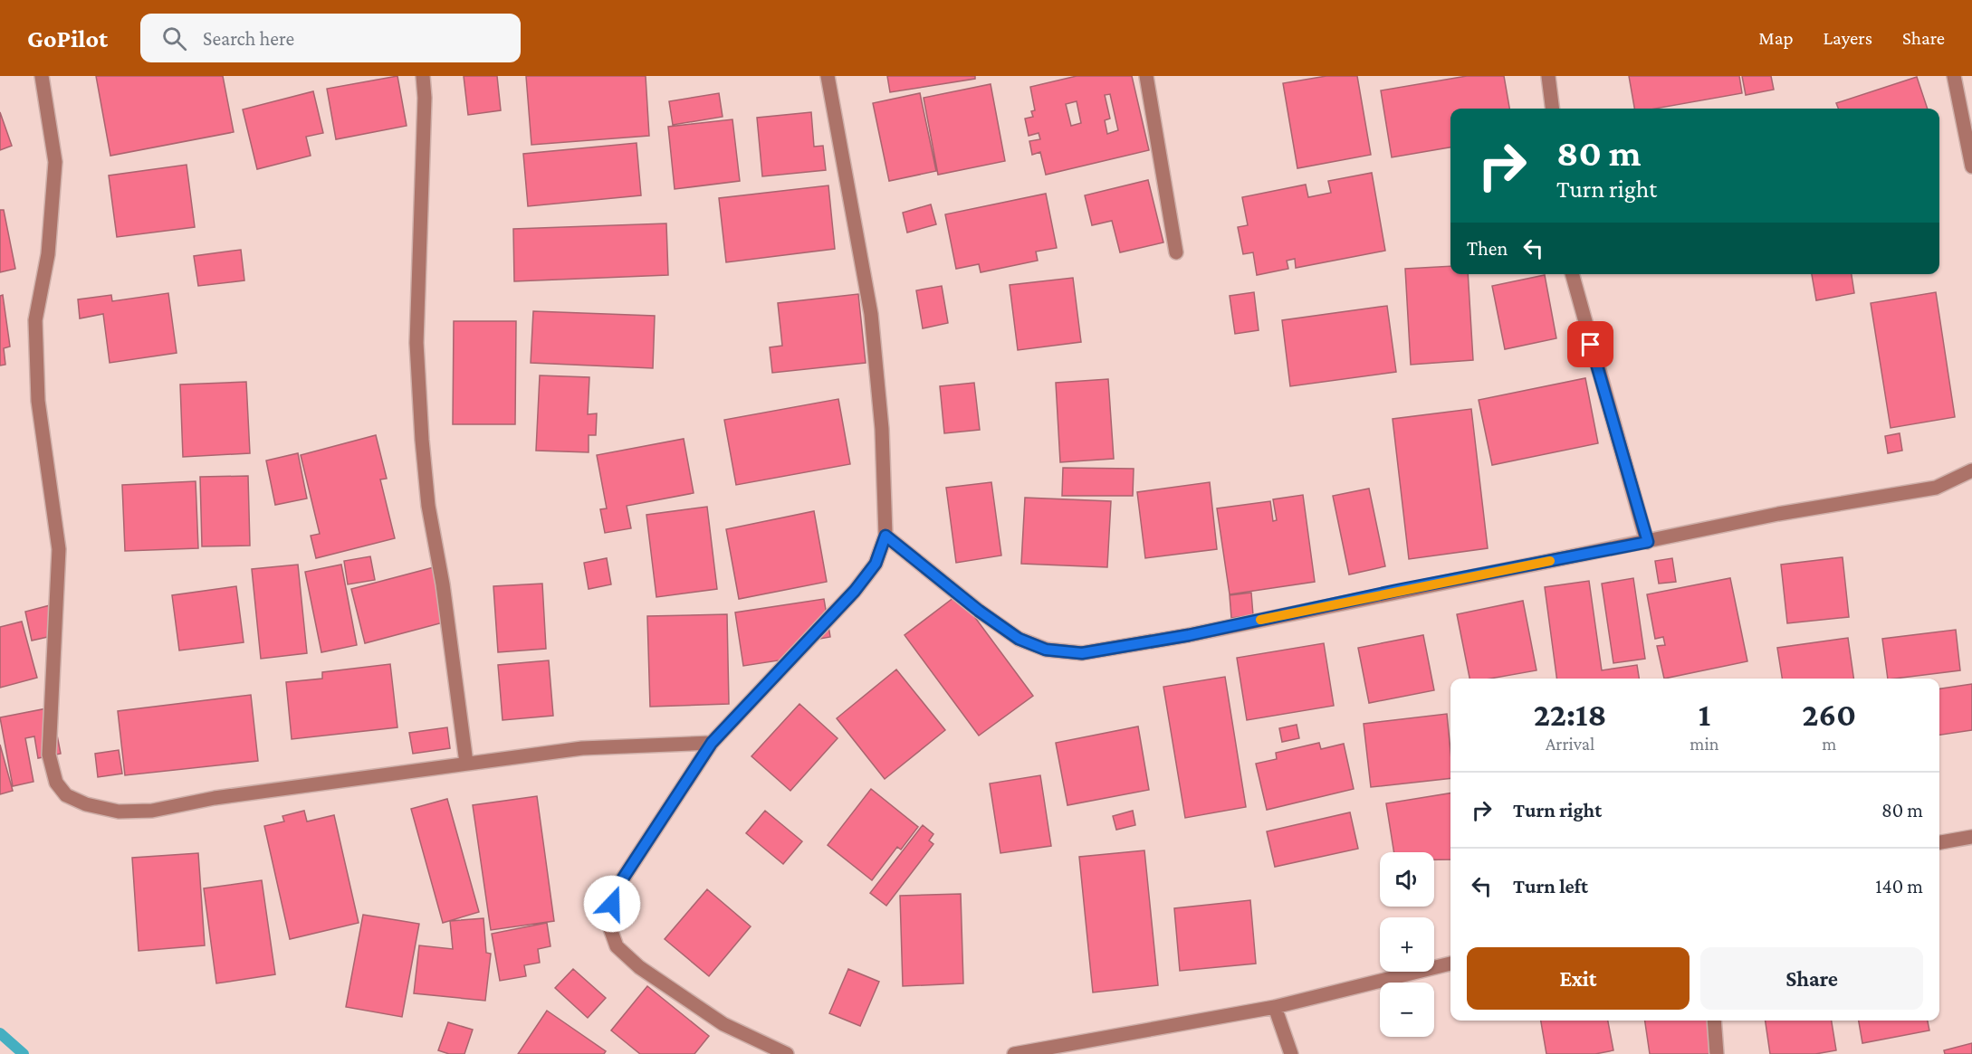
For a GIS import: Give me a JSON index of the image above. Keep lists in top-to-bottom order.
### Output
{
  "page": {
    "header": "GoPilot",
    "search": "Search here",
    "nav": ["Map", "Layers", "Share"],
    "turn": ["80 m", "Turn right"],
    "then": "Then",
    "eta": [
      "22:18",
      "Arrival",
      "1",
      "min",
      "260",
      "m"
    ],
    "list": [
      {
        "name": "Turn right",
        "value": "80 m"
      },
      {
        "name": "Turn left",
        "value": "140 m"
      }
    ],
    "map_buttons": ["+", "−"],
    "buttons": ["Exit", "Share"]
  }
}
